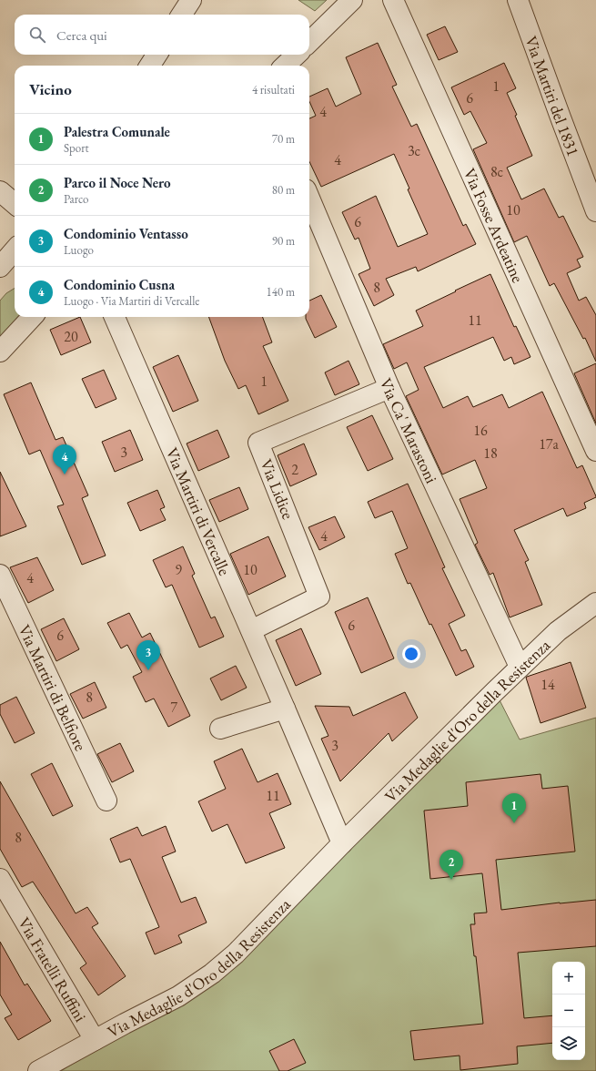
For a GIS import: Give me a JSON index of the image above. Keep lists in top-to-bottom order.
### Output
{
  "streets": {
    "street": [
      "Via Martiri del 1831",
      "Via Fosse Ardeatine",
      "Via Ca' Marastoni",
      "Via Lidice",
      "Via Martiri di Vercalle",
      "Via Martiri di Belfiore",
      "Via Medaglie d'Oro della Resistenza",
      "Via Fratelli Ruffini"
    ]
  },
  "crossings": [
    ["Via Ca' Marastoni", "Via Lidice"],
    ["Via Ca' Marastoni", "Via Medaglie d'Oro della Resistenza"],
    ["Via Lidice", "Via Martiri di Vercalle"],
    ["Via Medaglie d'Oro della Resistenza", "Via Fratelli Ruffini"]
  ],
  "house_numbers": [
    "1",
    "6",
    "4",
    "3c",
    "4",
    "8c",
    "10",
    "6",
    "8",
    "11",
    "20",
    "1",
    "16",
    "17a",
    "3",
    "18",
    "2",
    "4",
    "9",
    "10",
    "4",
    "6",
    "6",
    "14",
    "8",
    "7",
    "3",
    "11",
    "8"
  ],
  "page": {
    "search": "Cerca qui",
    "heading": ["Vicino", "4 risultati"],
    "list": [
      {
        "mark": "1",
        "name": "Palestra Comunale",
        "note": "Sport",
        "value": "70 m"
      },
      {
        "mark": "2",
        "name": "Parco il Noce Nero",
        "note": "Parco",
        "value": "80 m"
      },
      {
        "mark": "3",
        "name": "Condominio Ventasso",
        "note": "Luogo",
        "value": "90 m"
      },
      {
        "mark": "4",
        "name": "Condominio Cusna",
        "note": "Luogo · Via Martiri di Vercalle",
        "value": "140 m"
      }
    ],
    "pins": [
      "4",
      "3",
      "1",
      "2"
    ],
    "map_buttons": ["+", "−"]
  }
}
